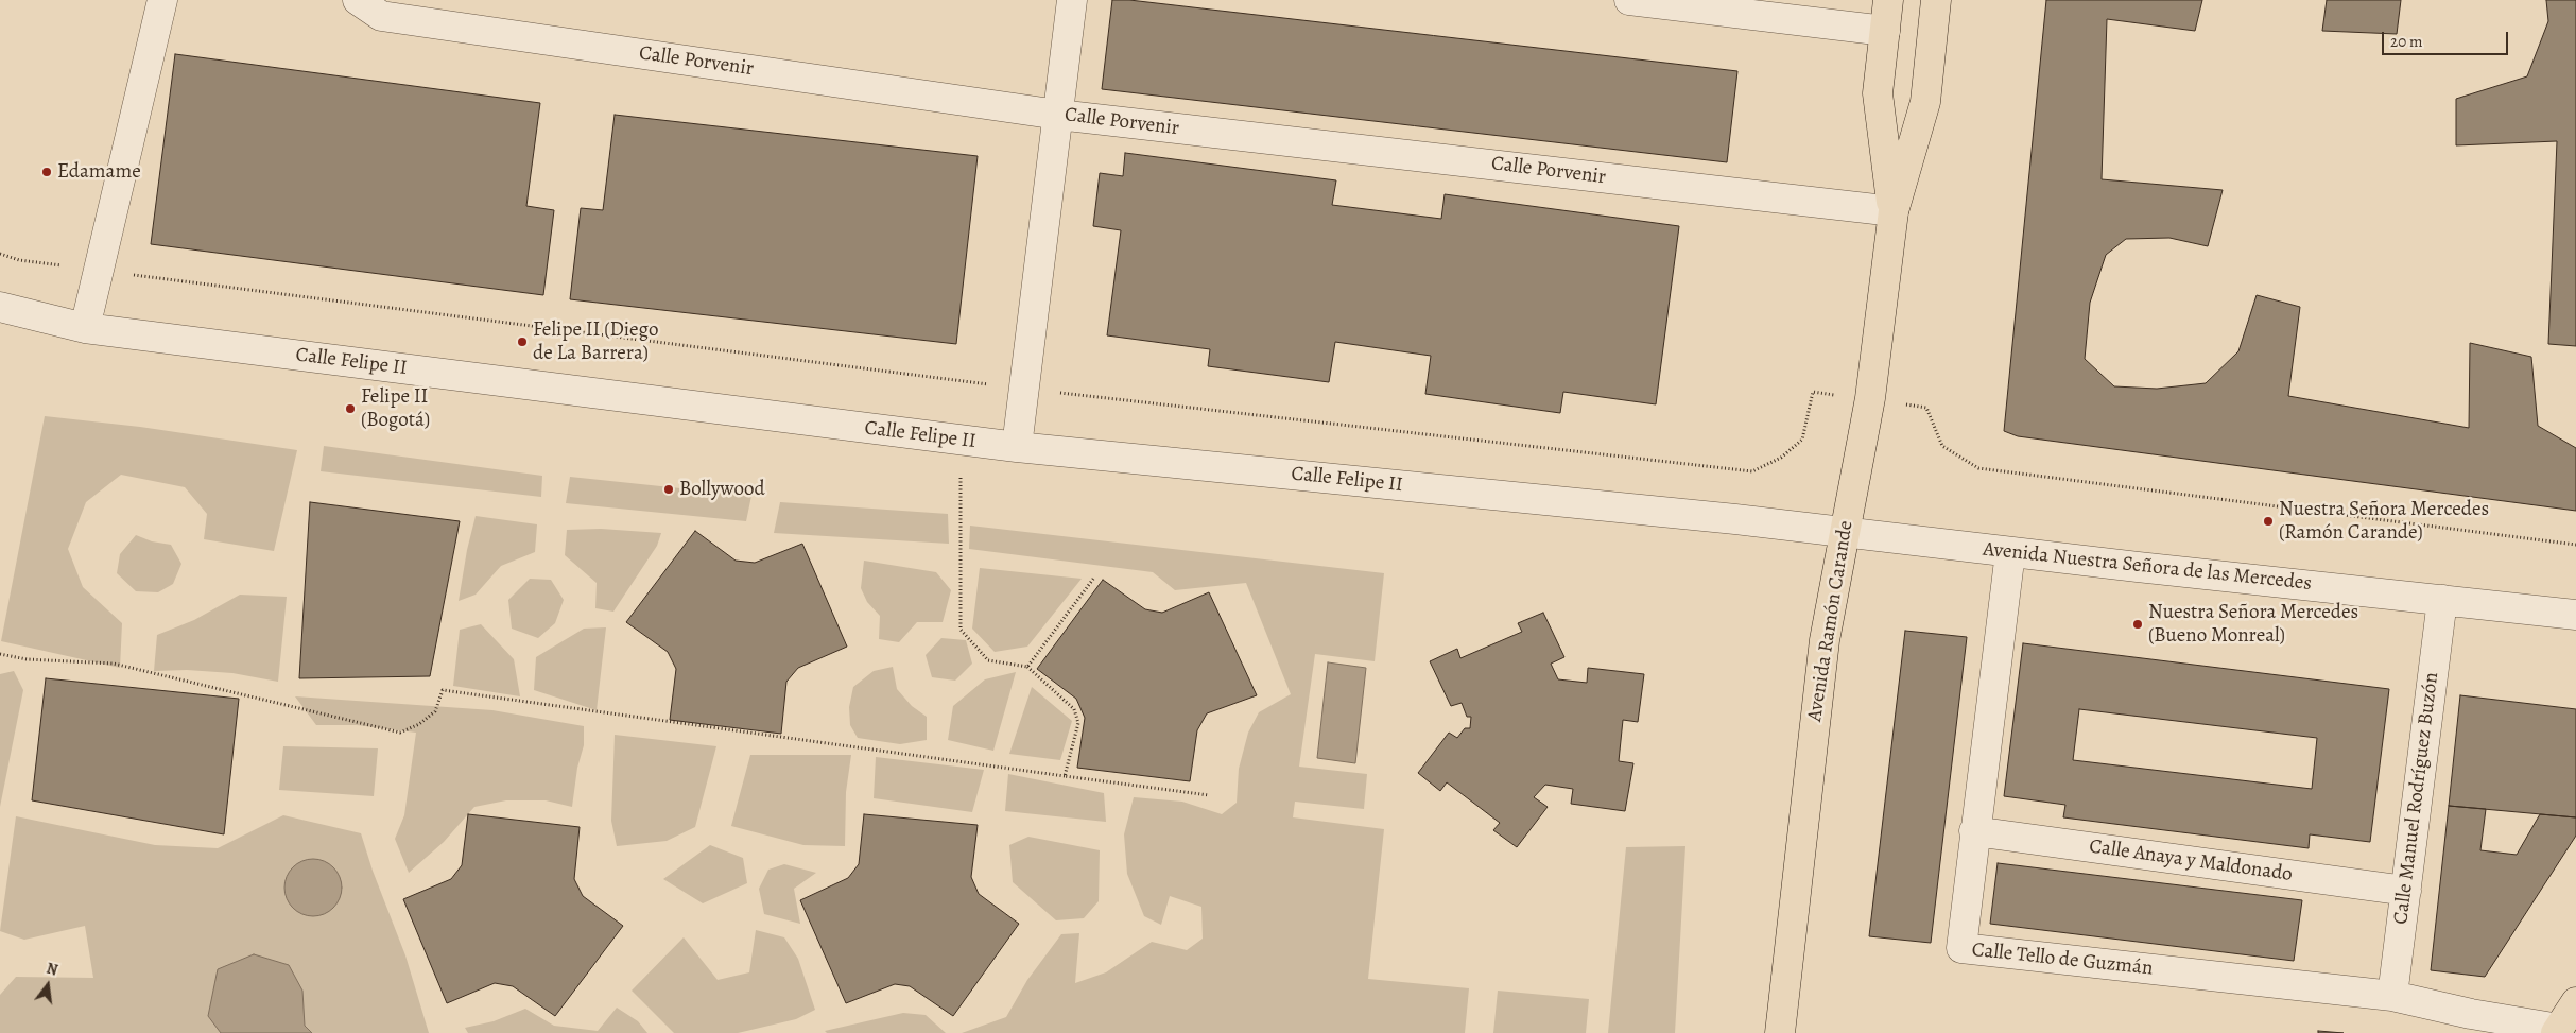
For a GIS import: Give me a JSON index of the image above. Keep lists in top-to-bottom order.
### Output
{
  "streets": {
    "main road": ["Avenida Ramón Carande"],
    "street": [
      "Calle Porvenir",
      "Calle Felipe II",
      "Avenida Nuestra Señora de las Mercedes",
      "Calle Manuel Rodríguez Buzón",
      "Calle Anaya y Maldonado",
      "Calle Tello de Guzmán"
    ]
  },
  "crossings": [
    ["Calle Porvenir", "Avenida Ramón Carande"],
    ["Calle Felipe II", "Avenida Nuestra Señora de las Mercedes"],
    ["Calle Felipe II", "Avenida Ramón Carande"],
    ["Avenida Nuestra Señora de las Mercedes", "Avenida Ramón Carande"],
    ["Avenida Nuestra Señora de las Mercedes", "Calle Manuel Rodríguez Buzón"],
    ["Avenida Nuestra Señora de las Mercedes", "Calle Tello de Guzmán"],
    ["Calle Manuel Rodríguez Buzón", "Calle Anaya y Maldonado"],
    ["Calle Manuel Rodríguez Buzón", "Calle Tello de Guzmán"],
    ["Calle Anaya y Maldonado", "Calle Tello de Guzmán"]
  ],
  "places": [
    "Edamame",
    "Felipe II (Diego de La Barrera)",
    "Felipe II (Bogotá)",
    "Bollywood",
    "Nuestra Señora Mercedes (Ramón Carande)",
    "Nuestra Señora Mercedes (Bueno Monreal)"
  ],
  "scale_bar": "20 m",
  "north": "top"
}
